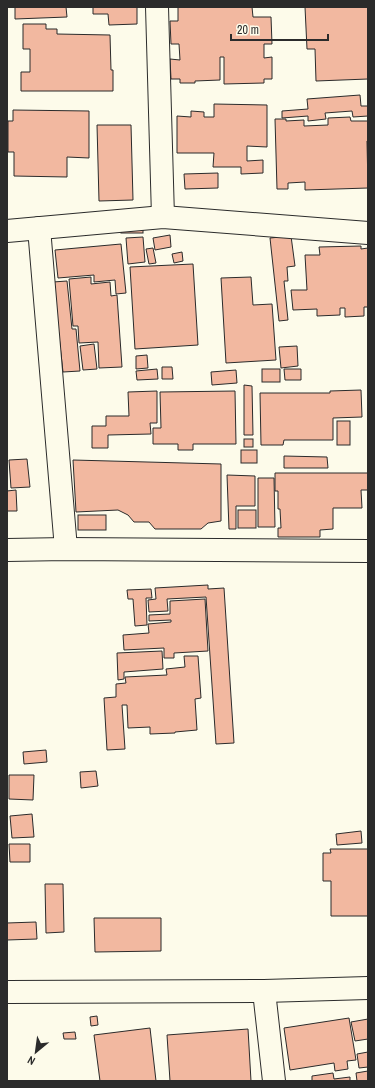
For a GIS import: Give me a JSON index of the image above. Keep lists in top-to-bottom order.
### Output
{
  "scale_bar": "20 m",
  "north": "bottom left"
}
